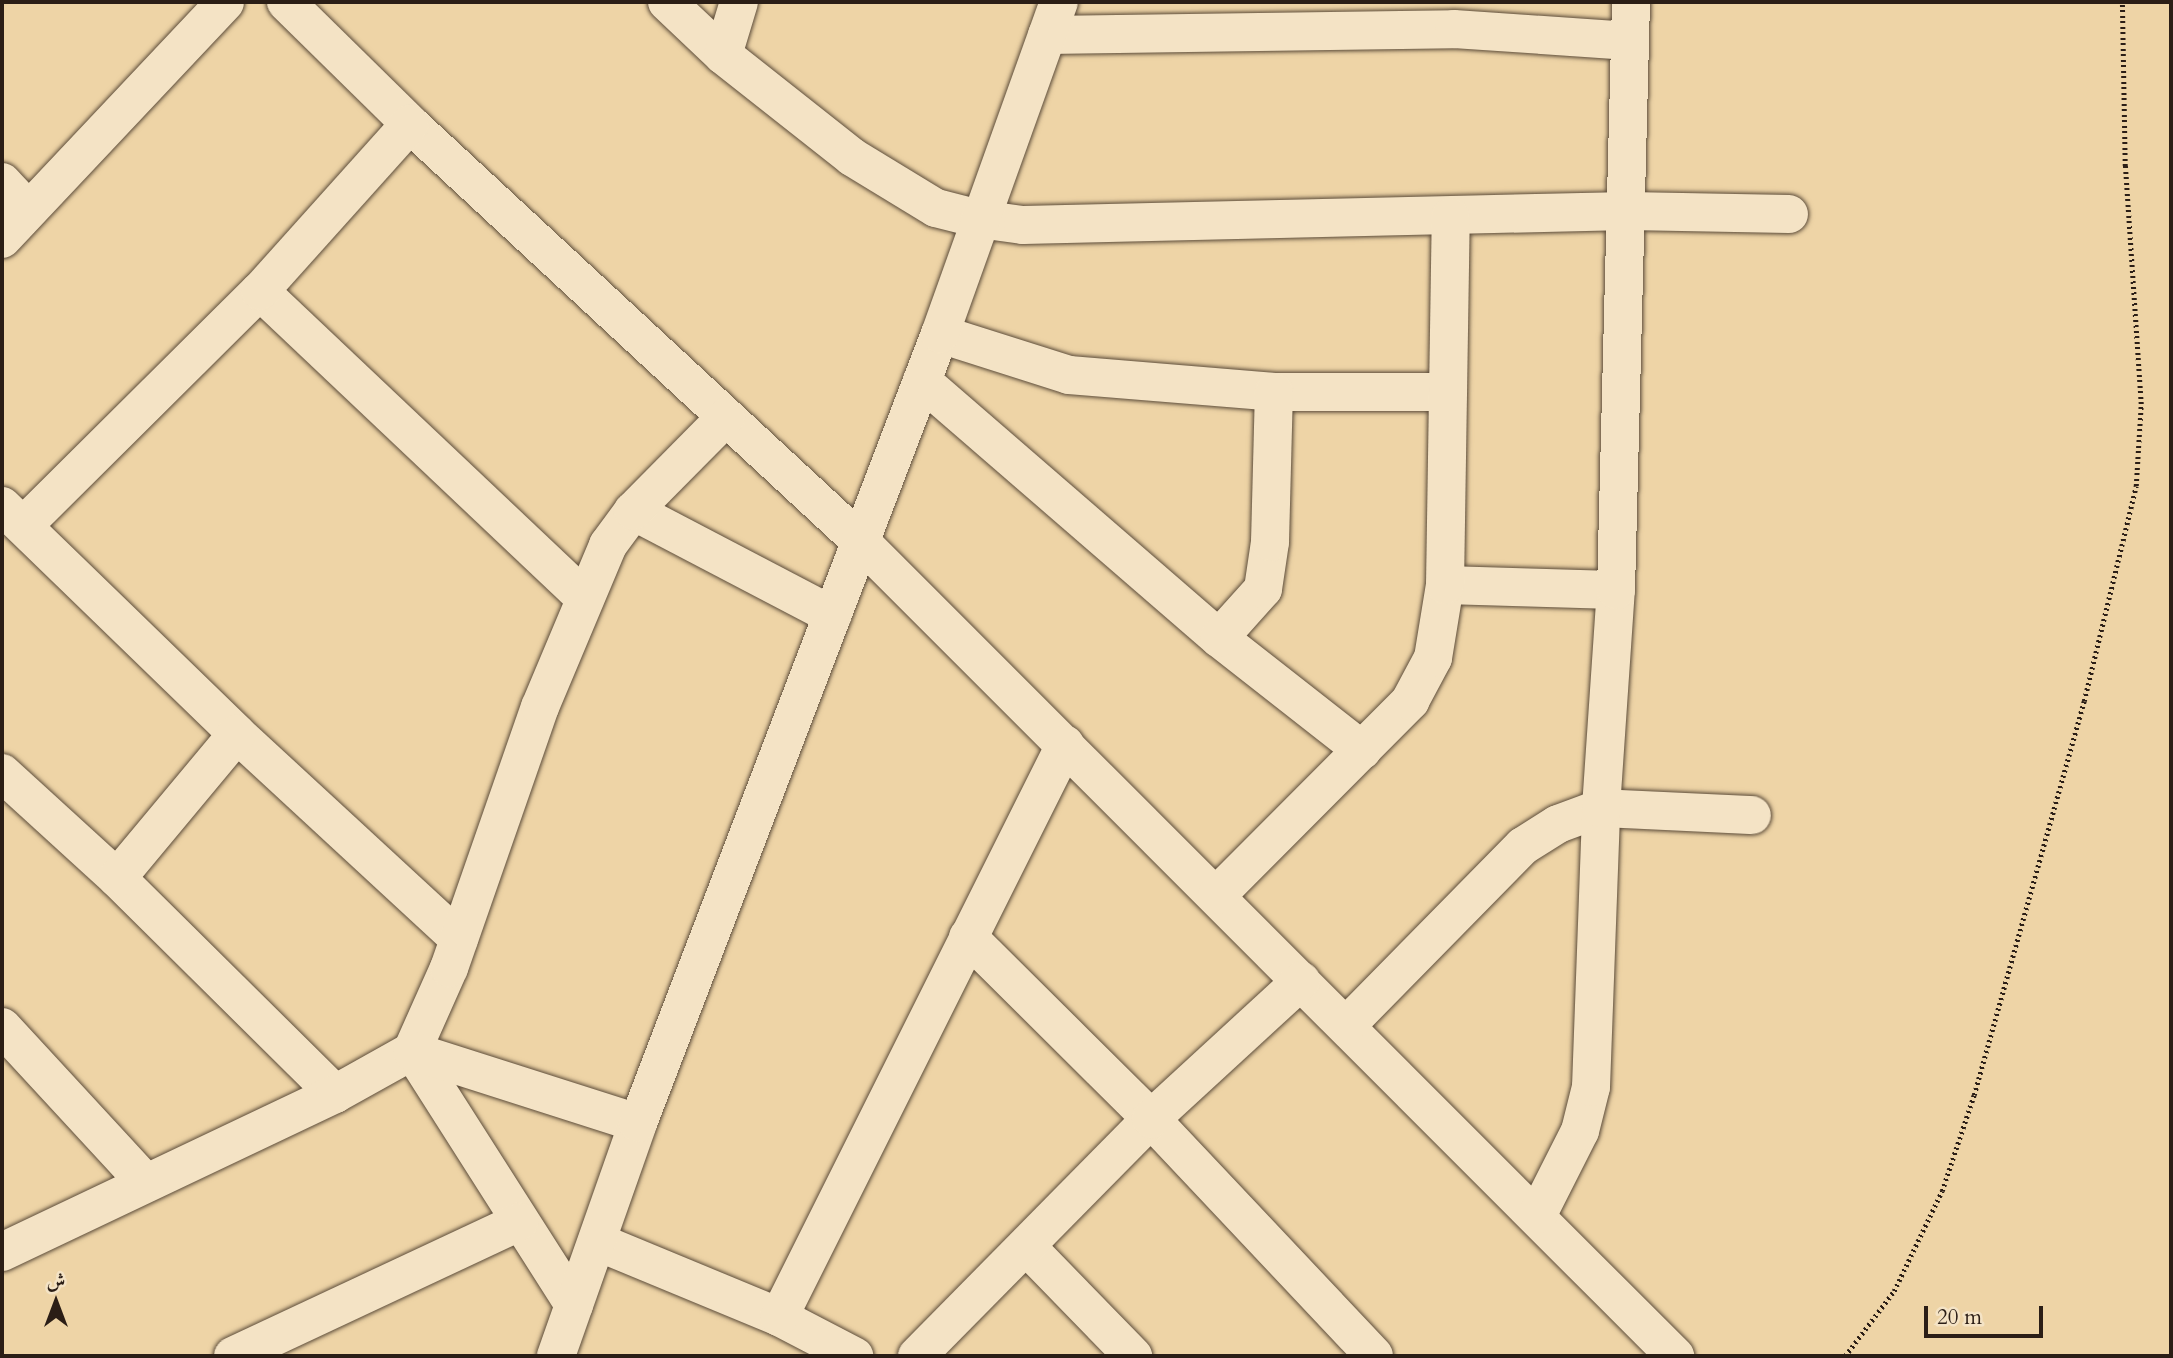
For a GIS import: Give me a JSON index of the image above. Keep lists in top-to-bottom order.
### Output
{
  "scale_bar": "20 m",
  "north": "top"
}
